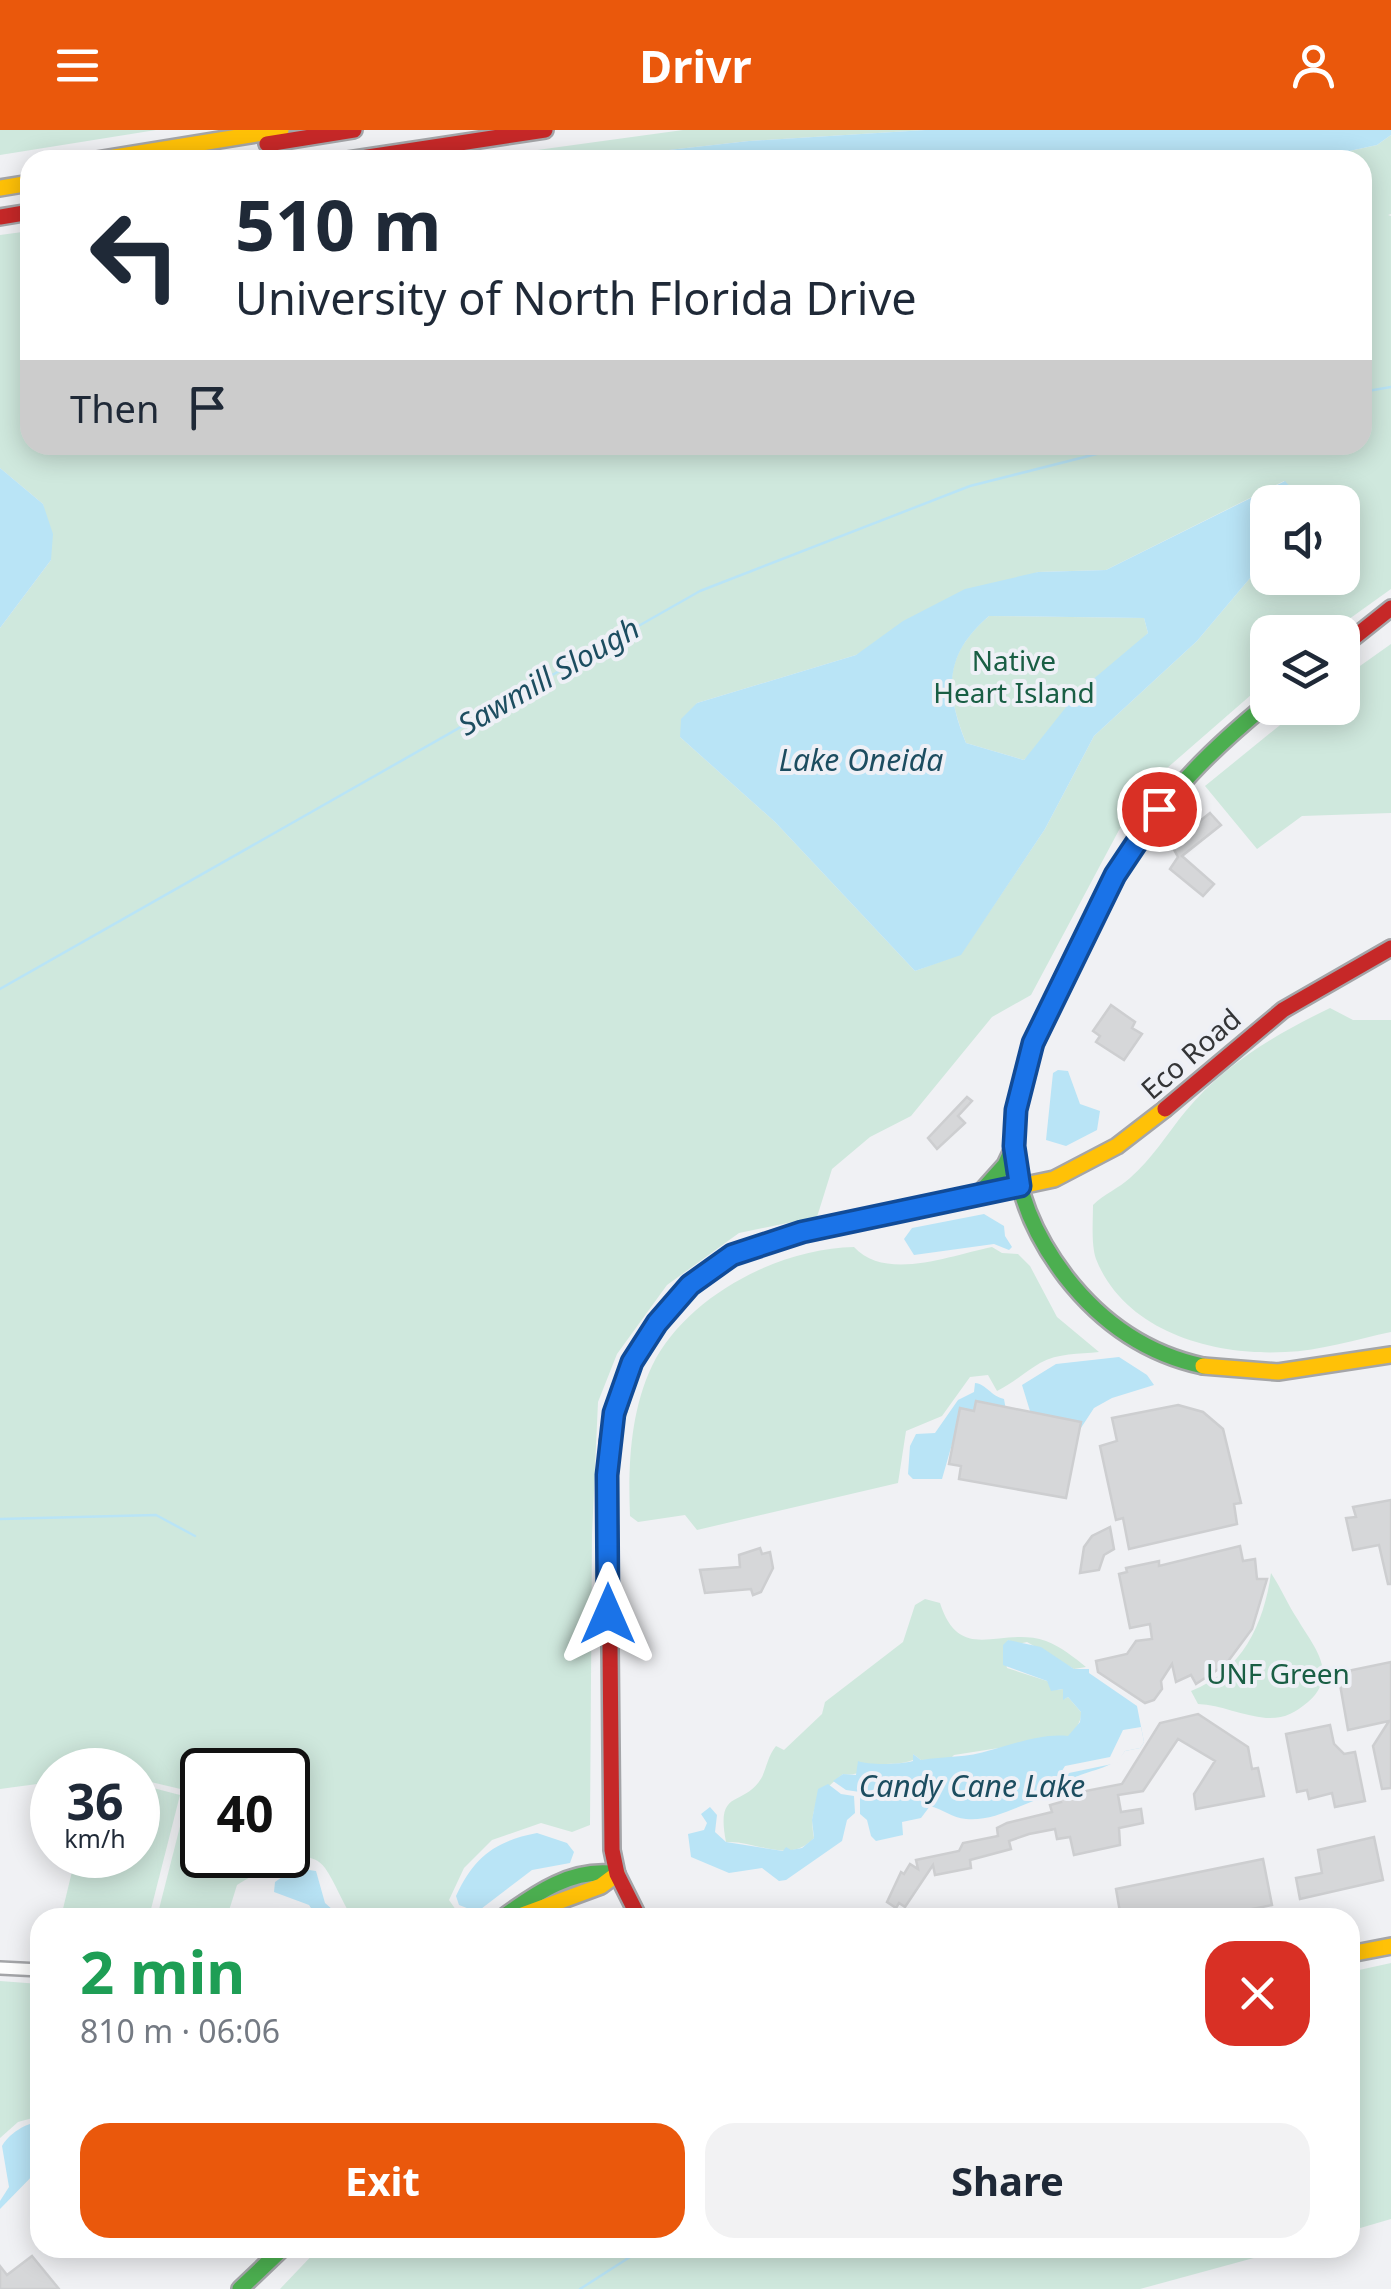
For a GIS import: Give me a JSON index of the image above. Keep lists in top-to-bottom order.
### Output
{
  "streets": {
    "main road": ["Eco Road"]
  },
  "water": ["Sawmill Slough", "Lake Oneida", "Candy Cane Lake"],
  "parks": ["Native Heart Island", "UNF Green"],
  "page": {
    "header": "Drivr",
    "turn": ["510 m", "University of North Florida Drive"],
    "then": "Then",
    "speed": "36 km/h",
    "limit": "40",
    "heading": ["2 min", "810 m · 06:06"],
    "buttons": ["Exit", "Share"]
  }
}
